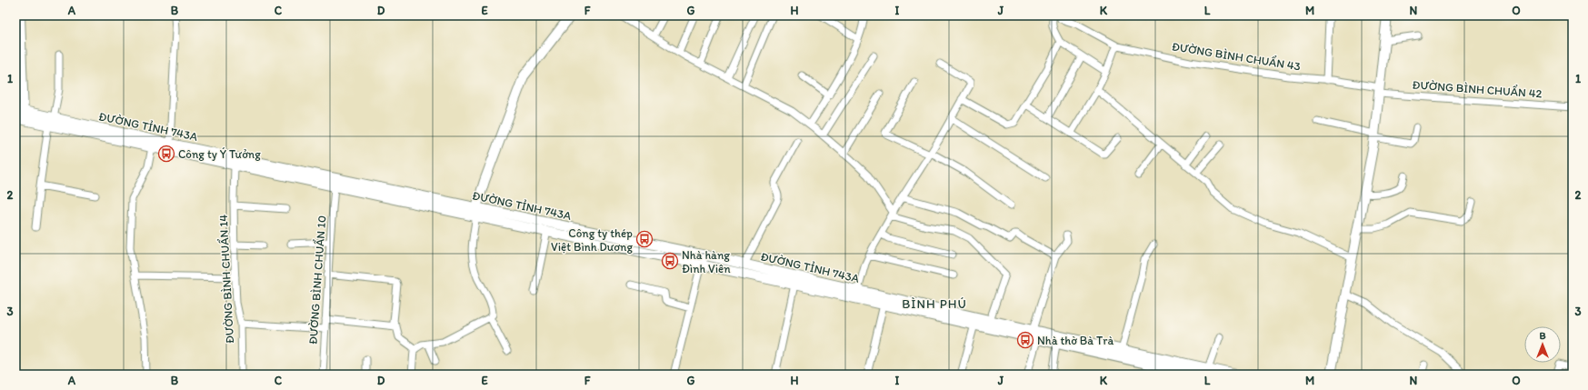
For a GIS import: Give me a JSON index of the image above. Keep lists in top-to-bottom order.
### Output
{
  "streets": {
    "main road": ["ĐƯỜNG TỈNH 743A"],
    "street": [
      "ĐƯỜNG BÌNH CHUẨN 43",
      "ĐƯỜNG BÌNH CHUẨN 42",
      "ĐƯỜNG BÌNH CHUẨN 14",
      "ĐƯỜNG BÌNH CHUẨN 10"
    ]
  },
  "crossings": [
    ["ĐƯỜNG BÌNH CHUẨN 43", "ĐƯỜNG BÌNH CHUẨN 42"],
    ["ĐƯỜNG TỈNH 743A", "ĐƯỜNG BÌNH CHUẨN 14"],
    ["ĐƯỜNG TỈNH 743A", "ĐƯỜNG BÌNH CHUẨN 10"]
  ],
  "districts": ["BÌNH PHÚ"],
  "places": {
    "bus stop": [
      "Công ty Ý Tưởng",
      "Công ty thép Việt Bình Dương",
      "Nhà hàng Đình Viên",
      "Nhà thờ Bà Trà"
    ]
  },
  "north": "top",
  "grid": {
    "columns": [
      "A",
      "B",
      "C",
      "D",
      "E",
      "F",
      "G",
      "H",
      "I",
      "J",
      "K",
      "L",
      "M",
      "N",
      "O"
    ],
    "rows": ["1", "2", "3"]
  }
}
